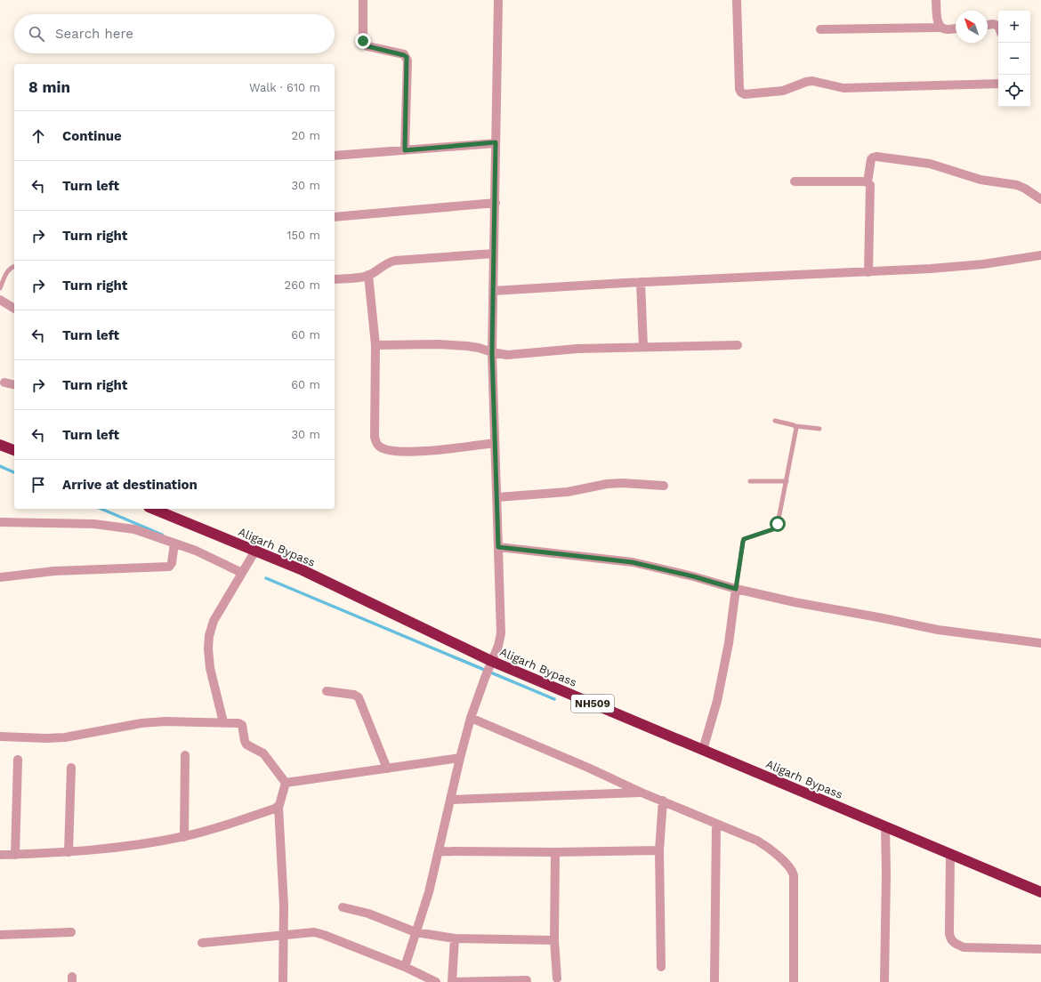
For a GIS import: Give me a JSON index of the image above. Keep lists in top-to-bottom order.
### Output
{
  "streets": {
    "highway": ["Aligarh Bypass", "NH509"]
  },
  "north": "top left",
  "page": {
    "map_buttons": ["+", "−"],
    "search": "Search here",
    "heading": ["8 min", "Walk · 610 m"],
    "list": [
      ["Continue", "20 m"],
      ["Turn left", "30 m"],
      ["Turn right", "150 m"],
      ["Turn right", "260 m"],
      ["Turn left", "60 m"],
      ["Turn right", "60 m"],
      ["Turn left", "30 m"],
      "Arrive at destination"
    ]
  }
}
